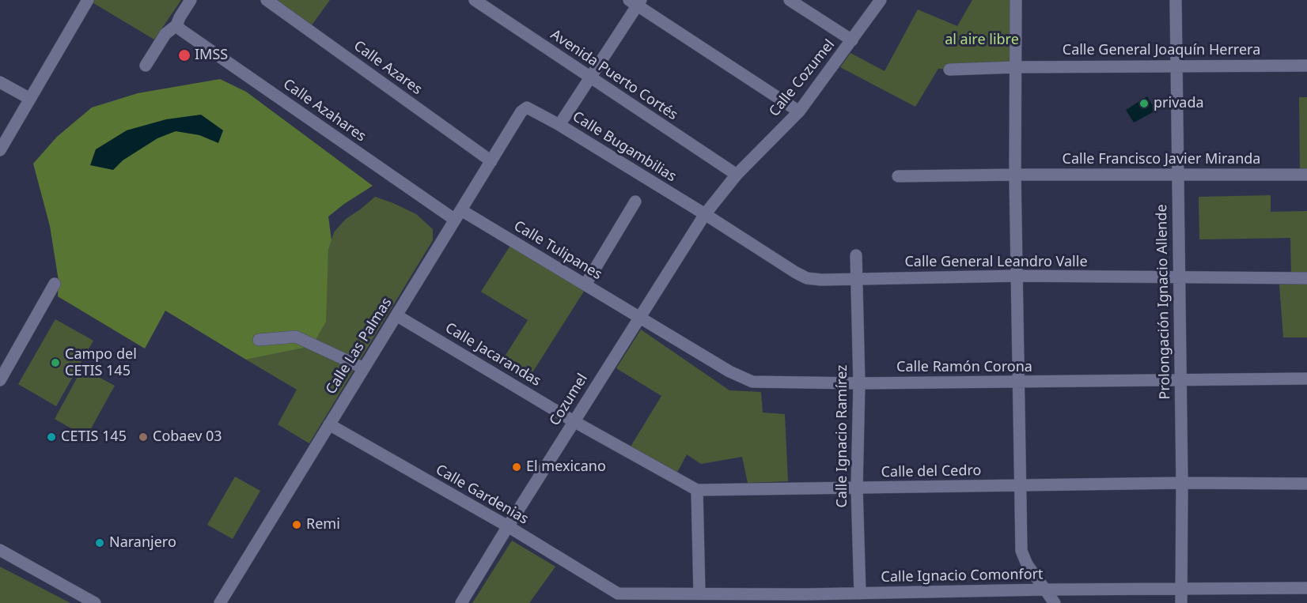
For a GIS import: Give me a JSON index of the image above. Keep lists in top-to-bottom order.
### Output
{
  "streets": {
    "street": [
      "Calle General Joaquín Herrera",
      "Calle Azares",
      "Avenida Puerto Cortés",
      "Calle Cozumel",
      "Calle Azahares",
      "Calle Bugambilias",
      "Calle Francisco Javier Miranda",
      "Calle Tulipanes",
      "Calle General Leandro Valle",
      "Prolongación Ignacio Allende",
      "Calle Las Palmas",
      "Calle Jacarandas",
      "Calle Ramón Corona",
      "Cozumel",
      "Calle Ignacio Ramírez",
      "Calle del Cedro",
      "Calle Gardenias",
      "Calle Ignacio Comonfort"
    ]
  },
  "crossings": [
    ["Calle General Joaquín Herrera", "Prolongación Ignacio Allende"],
    ["Calle Azares", "Calle Las Palmas"],
    ["Avenida Puerto Cortés", "Calle Cozumel"],
    ["Calle Cozumel", "Calle Bugambilias"],
    ["Calle Cozumel", "Calle General Leandro Valle"],
    ["Calle Cozumel", "Cozumel"],
    ["Calle Azahares", "Calle Tulipanes"],
    ["Calle Azahares", "Calle Las Palmas"],
    ["Calle Bugambilias", "Calle General Leandro Valle"],
    ["Calle Bugambilias", "Calle Las Palmas"],
    ["Calle Bugambilias", "Cozumel"],
    ["Calle Francisco Javier Miranda", "Prolongación Ignacio Allende"],
    ["Calle Tulipanes", "Calle Las Palmas"],
    ["Calle Tulipanes", "Calle Ramón Corona"],
    ["Calle Tulipanes", "Cozumel"],
    ["Calle General Leandro Valle", "Prolongación Ignacio Allende"],
    ["Calle General Leandro Valle", "Cozumel"],
    ["Calle General Leandro Valle", "Calle Ignacio Ramírez"],
    ["Prolongación Ignacio Allende", "Calle Ramón Corona"],
    ["Prolongación Ignacio Allende", "Calle del Cedro"],
    ["Prolongación Ignacio Allende", "Calle Ignacio Comonfort"],
    ["Calle Las Palmas", "Calle Jacarandas"],
    ["Calle Las Palmas", "Calle Gardenias"],
    ["Calle Jacarandas", "Cozumel"],
    ["Calle Jacarandas", "Calle del Cedro"],
    ["Calle Ramón Corona", "Cozumel"],
    ["Calle Ramón Corona", "Calle Ignacio Ramírez"],
    ["Cozumel", "Calle del Cedro"],
    ["Cozumel", "Calle Gardenias"],
    ["Calle Ignacio Ramírez", "Calle del Cedro"],
    ["Calle Ignacio Ramírez", "Calle Ignacio Comonfort"],
    ["Calle Gardenias", "Calle Ignacio Comonfort"]
  ],
  "parks": ["al aire libre"],
  "places": [
    "IMSS",
    "privada",
    "Campo del CETIS 145",
    "CETIS 145",
    "Cobaev 03",
    "El mexicano",
    "Remi",
    "Naranjero"
  ]
}
